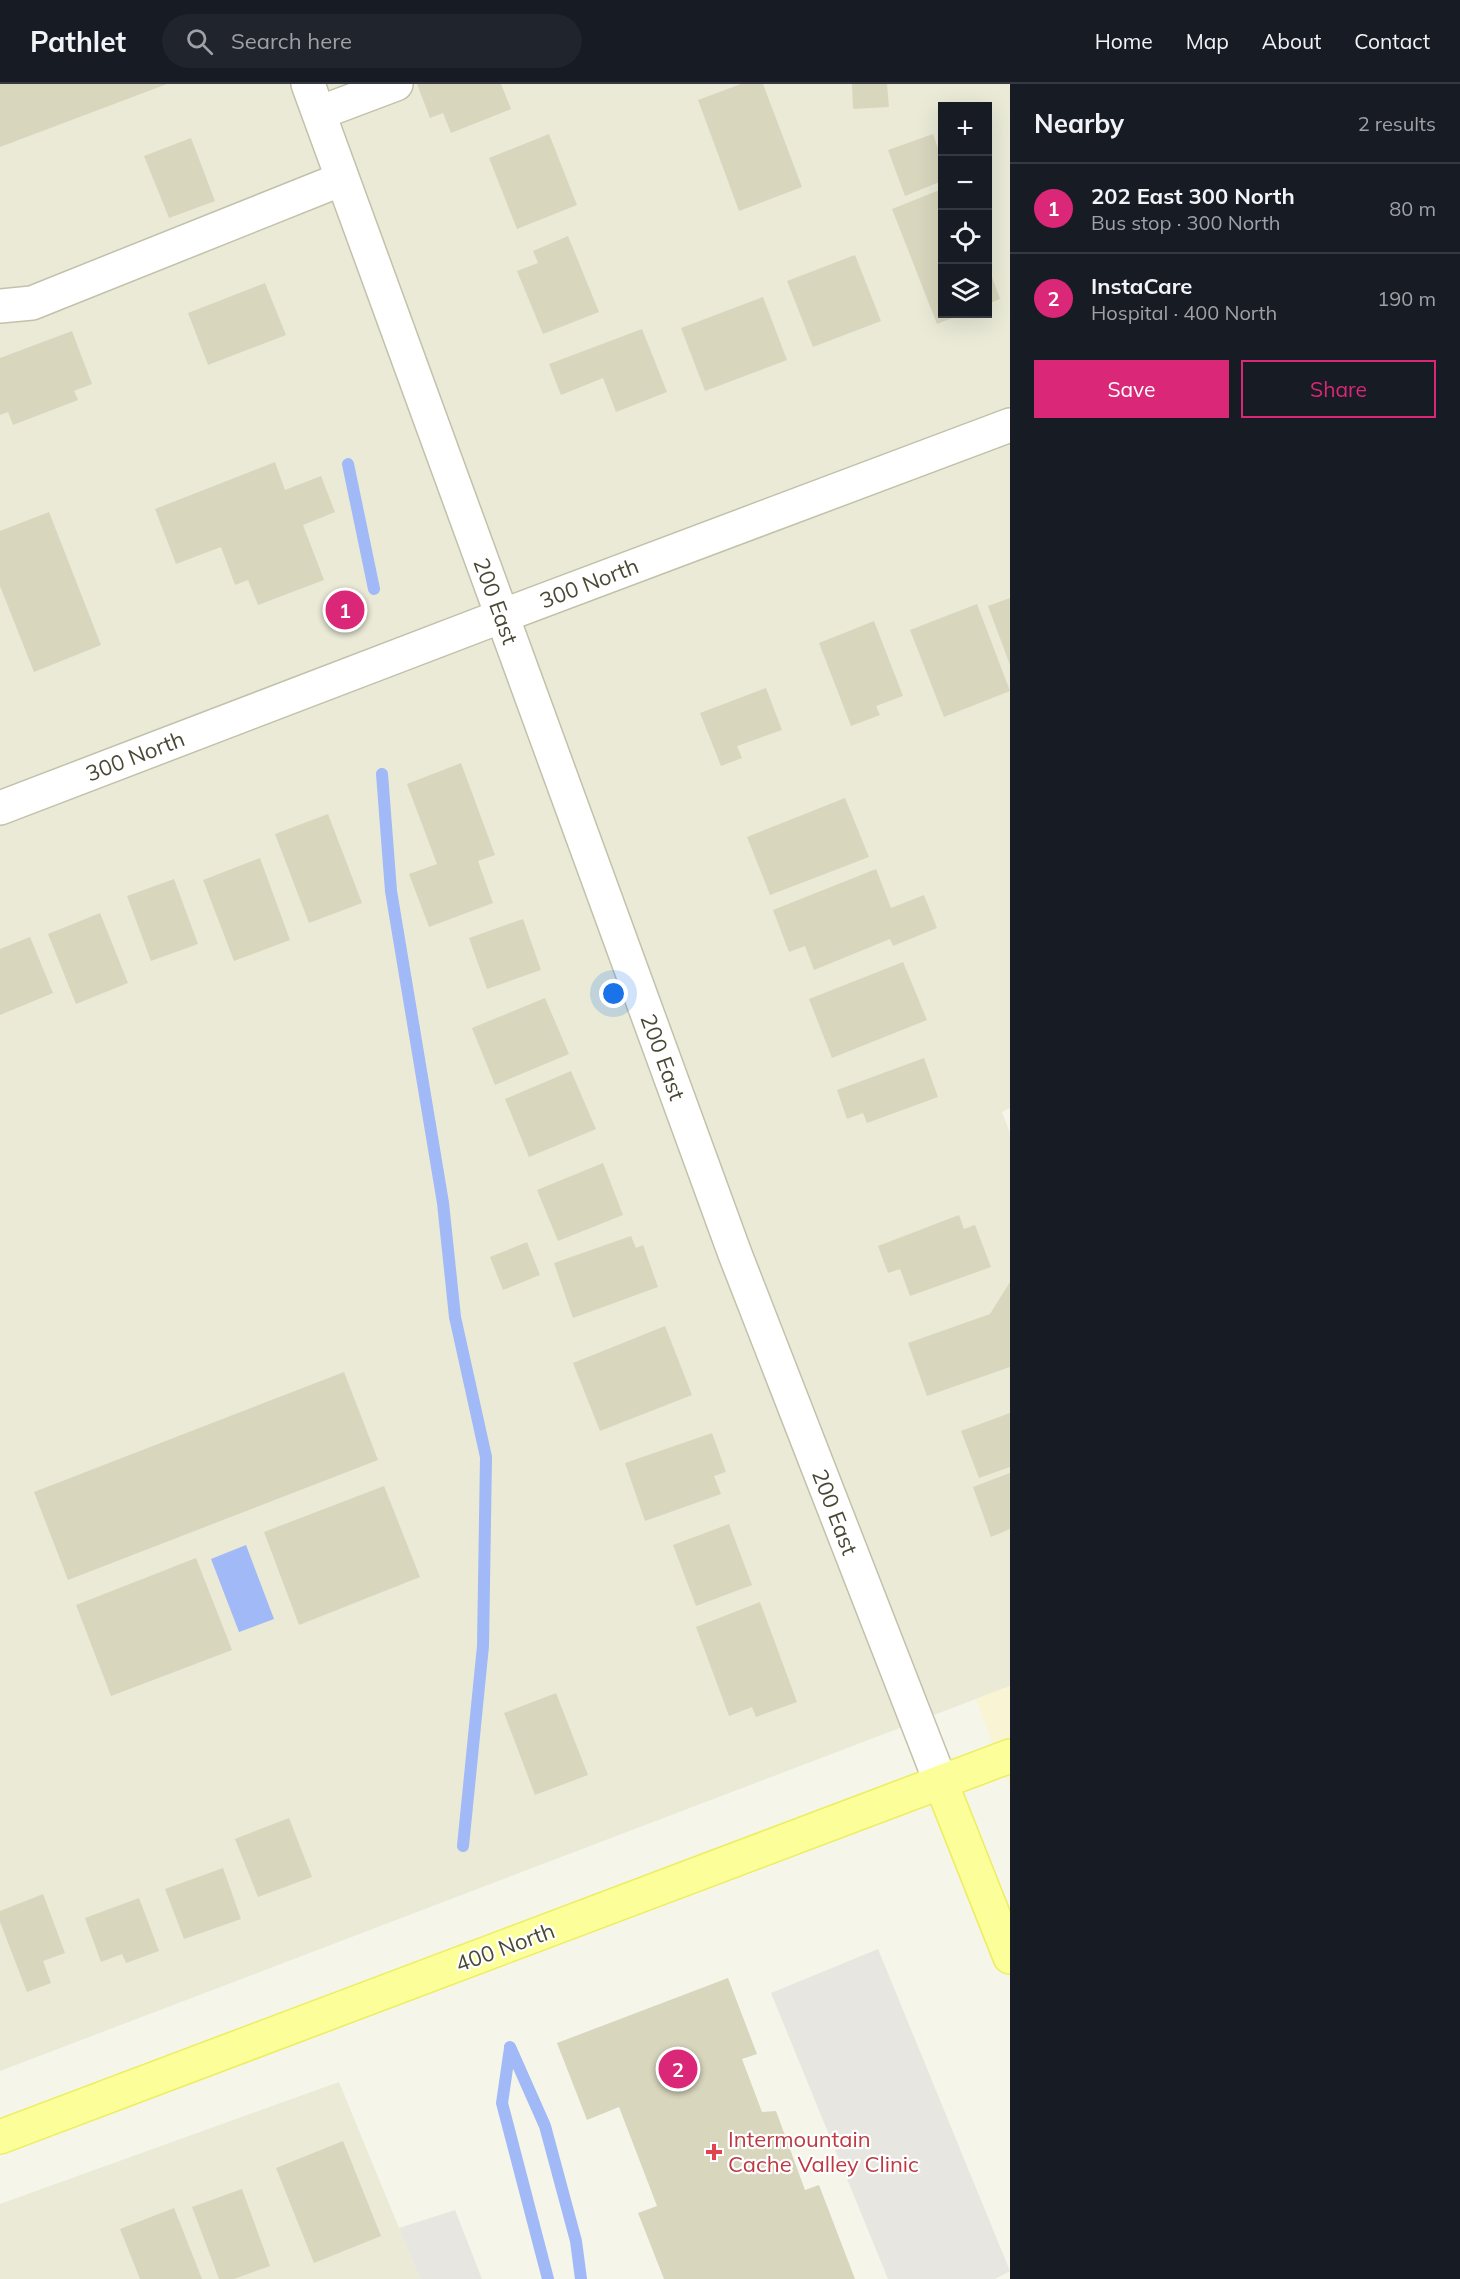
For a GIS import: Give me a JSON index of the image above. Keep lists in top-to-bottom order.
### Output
{
  "streets": {
    "main road": ["200 East", "400 North"],
    "street": ["300 North"]
  },
  "crossings": [
    ["300 North", "200 East"],
    ["200 East", "400 North"]
  ],
  "places": {
    "health": ["Intermountain Cache Valley Clinic"]
  },
  "page": {
    "header": "Pathlet",
    "search": "Search here",
    "nav": [
      "Home",
      "Map",
      "About",
      "Contact"
    ],
    "heading": ["Nearby", "2 results"],
    "map_buttons": ["+", "−"],
    "list": [
      {
        "mark": "1",
        "name": "202 East 300 North",
        "note": "Bus stop · 300 North",
        "value": "80 m"
      },
      {
        "mark": "2",
        "name": "InstaCare",
        "note": "Hospital · 400 North",
        "value": "190 m"
      }
    ],
    "buttons": ["Save", "Share"],
    "pins": ["1", "2"]
  }
}
